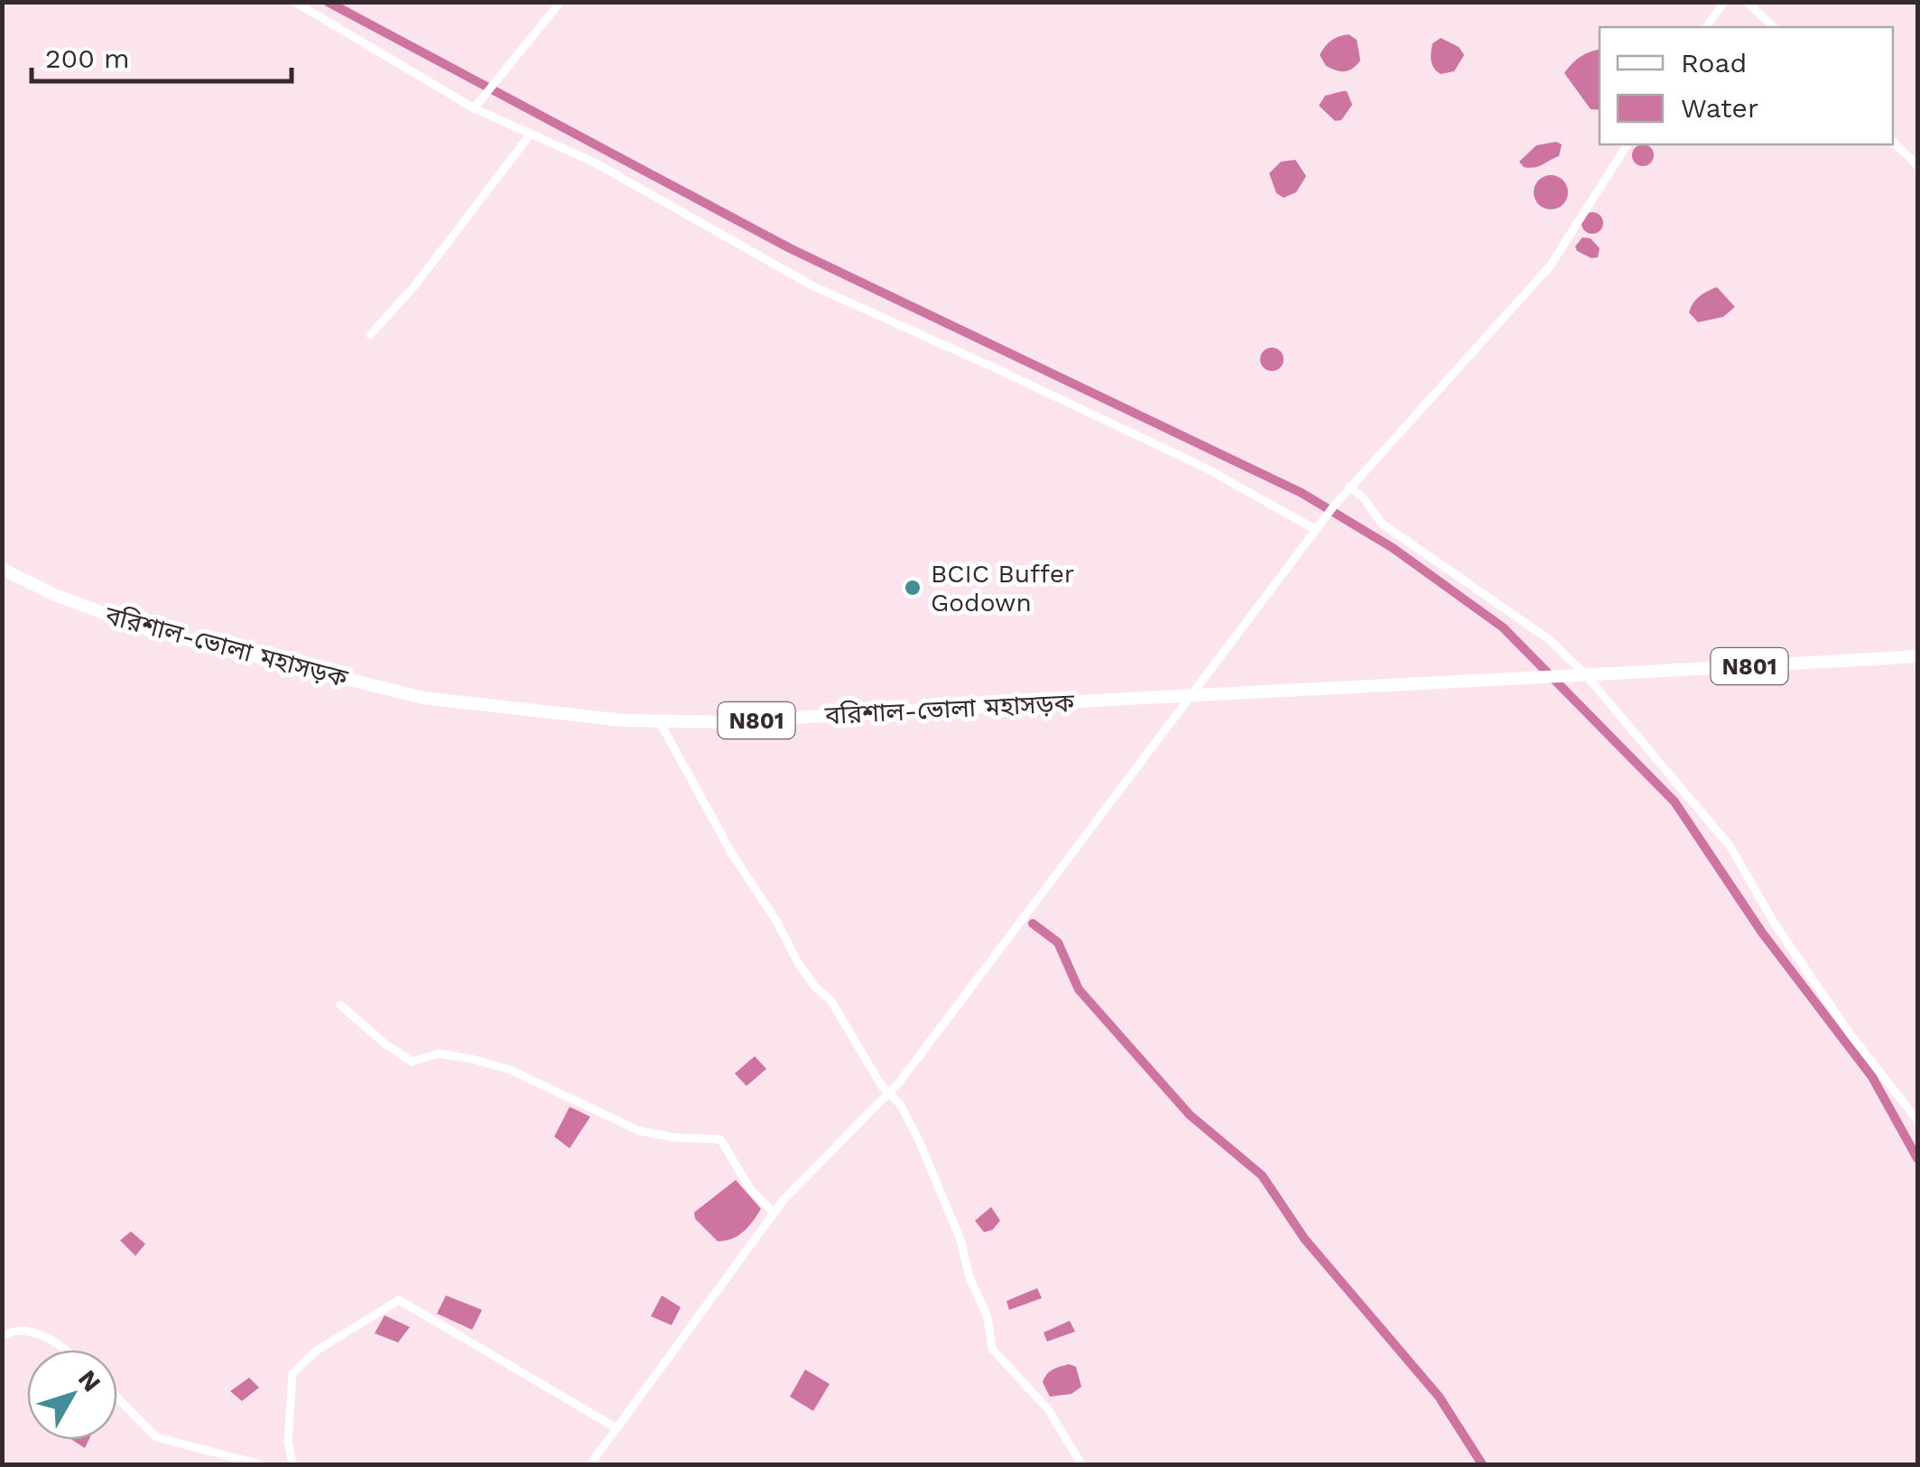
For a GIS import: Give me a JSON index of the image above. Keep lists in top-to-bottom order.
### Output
{
  "streets": {
    "highway": ["বরিশাল-ভোলা মহাসড়ক", "N801"]
  },
  "places": ["BCIC Buffer Godown"],
  "legend": ["Road", "Water"],
  "scale_bar": "200 m",
  "north": "top right"
}
